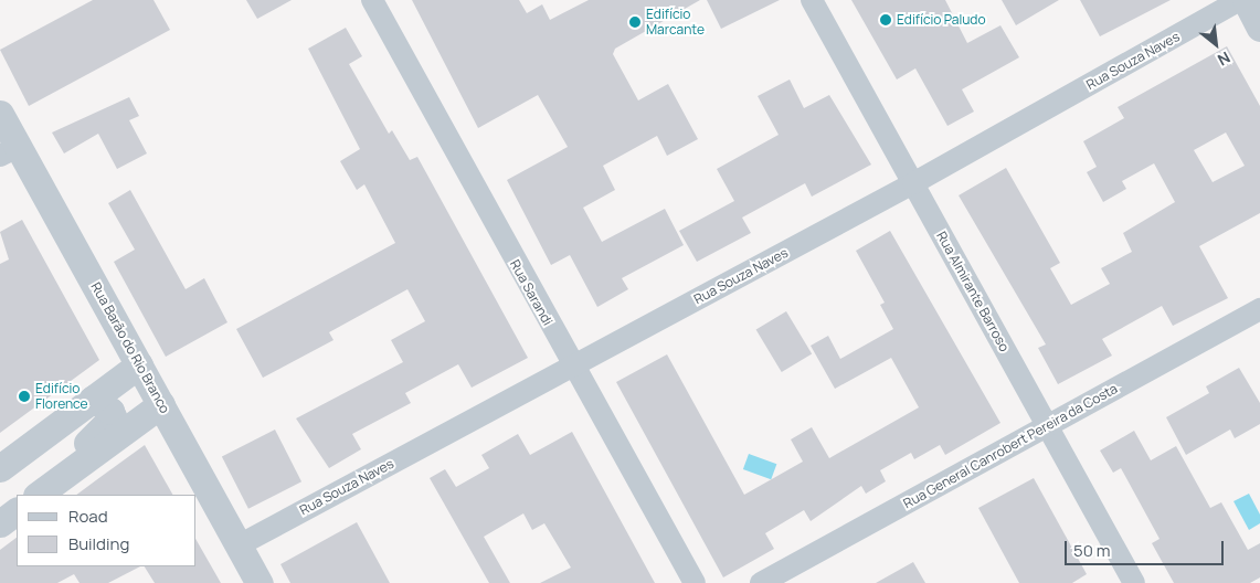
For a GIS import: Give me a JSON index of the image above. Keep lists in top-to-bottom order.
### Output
{
  "streets": {
    "street": [
      "Rua Souza Naves",
      "Rua Almirante Barroso",
      "Rua Sarandi",
      "Rua Barão do Rio Branco",
      "Rua General Canrobert Pereira da Costa"
    ]
  },
  "crossings": [
    ["Rua Souza Naves", "Rua Almirante Barroso"],
    ["Rua Souza Naves", "Rua Sarandi"],
    ["Rua Souza Naves", "Rua Barão do Rio Branco"],
    ["Rua Almirante Barroso", "Rua General Canrobert Pereira da Costa"]
  ],
  "places": ["Edifício Paludo", "Edifício Marcante", "Edifício Florence"],
  "legend": ["Road", "Building"],
  "scale_bar": "50 m",
  "north": "bottom right"
}
